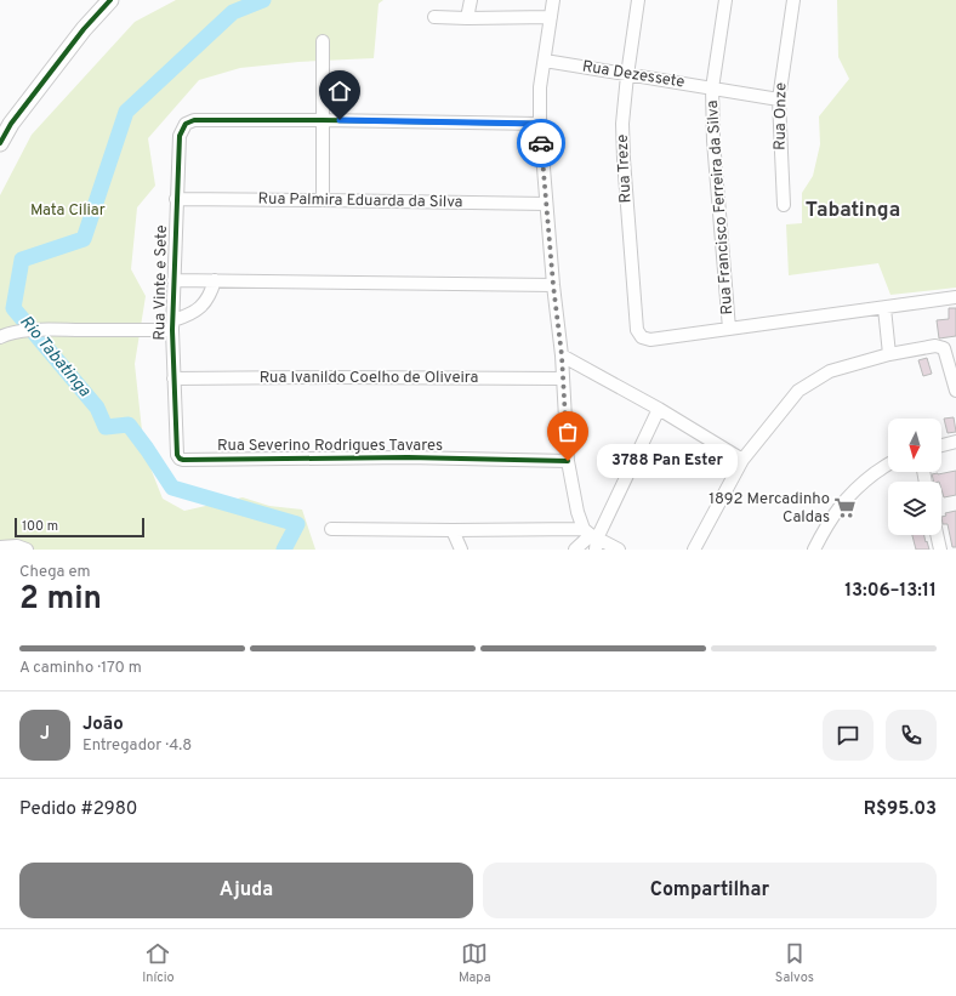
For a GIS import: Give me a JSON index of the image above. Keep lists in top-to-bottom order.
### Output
{
  "streets": {
    "street": [
      "Rua Dezessete",
      "Rua Onze",
      "Rua Treze",
      "Rua Palmira Eduarda da Silva",
      "Rua Francisco Ferreira da Silva",
      "Rua Vinte e Sete",
      "Rua Ivanildo Coelho de Oliveira",
      "Rua Severino Rodrigues Tavares"
    ]
  },
  "crossings": [
    ["Rua Dezessete", "Rua Onze"],
    ["Rua Dezessete", "Rua Treze"],
    ["Rua Dezessete", "Rua Francisco Ferreira da Silva"],
    ["Rua Treze", "Rua Francisco Ferreira da Silva"],
    ["Rua Palmira Eduarda da Silva", "Rua Vinte e Sete"],
    ["Rua Vinte e Sete", "Rua Ivanildo Coelho de Oliveira"],
    ["Rua Vinte e Sete", "Rua Severino Rodrigues Tavares"]
  ],
  "districts": ["Tabatinga"],
  "water": ["Rio Tabatinga"],
  "parks": ["Mata Ciliar"],
  "places": {
    "other": ["3788 Pan Ester"],
    "supermarket": ["1892 Mercadinho Caldas"]
  },
  "scale_bar": "100 m",
  "north": "bottom",
  "page": {
    "bubble": "3788 Pan Ester",
    "scale": "100 m",
    "heading": ["2 min", "Chega em", "13:06–13:11"],
    "panel": [
      "João",
      "Entregador · 4.8",
      "Pedido #2980",
      "R$95.03"
    ],
    "bar": "A caminho · 170 m",
    "round": "J",
    "buttons": ["Ajuda", "Compartilhar"],
    "tabs": ["Início", "Mapa", "Salvos"]
  }
}
